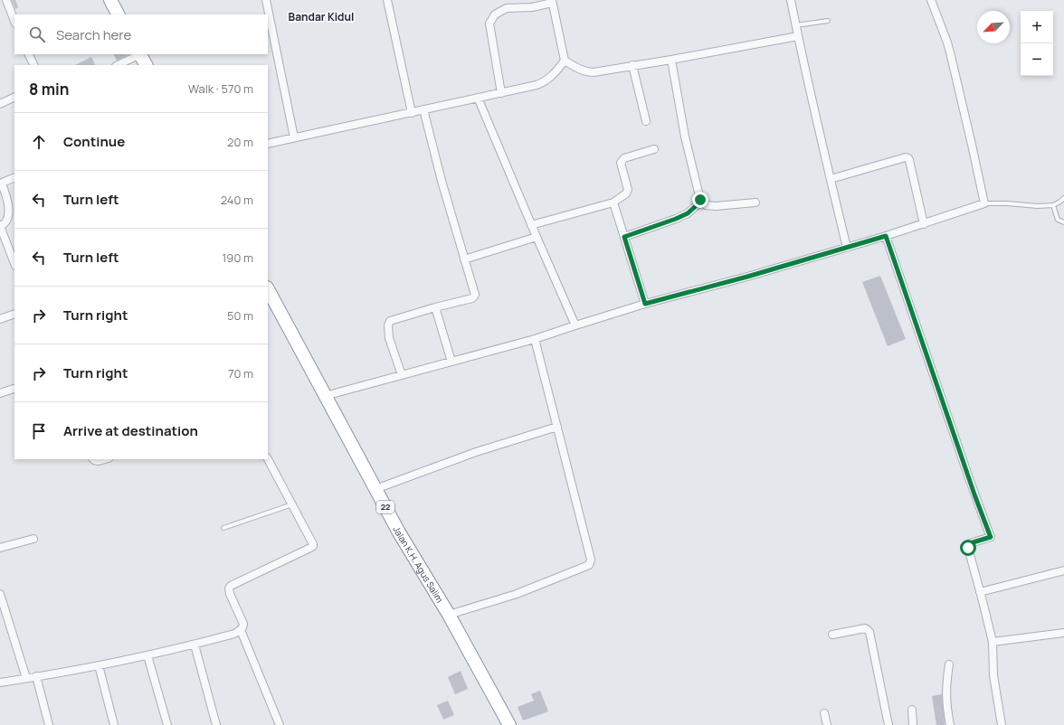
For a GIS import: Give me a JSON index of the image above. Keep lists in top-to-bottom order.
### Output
{
  "streets": {
    "highway": ["22", "Jalan K.H. Agus Salim"]
  },
  "districts": ["Bandar Kidul"],
  "north": "bottom left",
  "page": {
    "map_buttons": ["+", "−"],
    "search": "Search here",
    "heading": ["8 min", "Walk · 570 m"],
    "list": [
      ["Continue", "20 m"],
      ["Turn left", "240 m"],
      ["Turn left", "190 m"],
      ["Turn right", "50 m"],
      ["Turn right", "70 m"],
      "Arrive at destination"
    ]
  }
}
